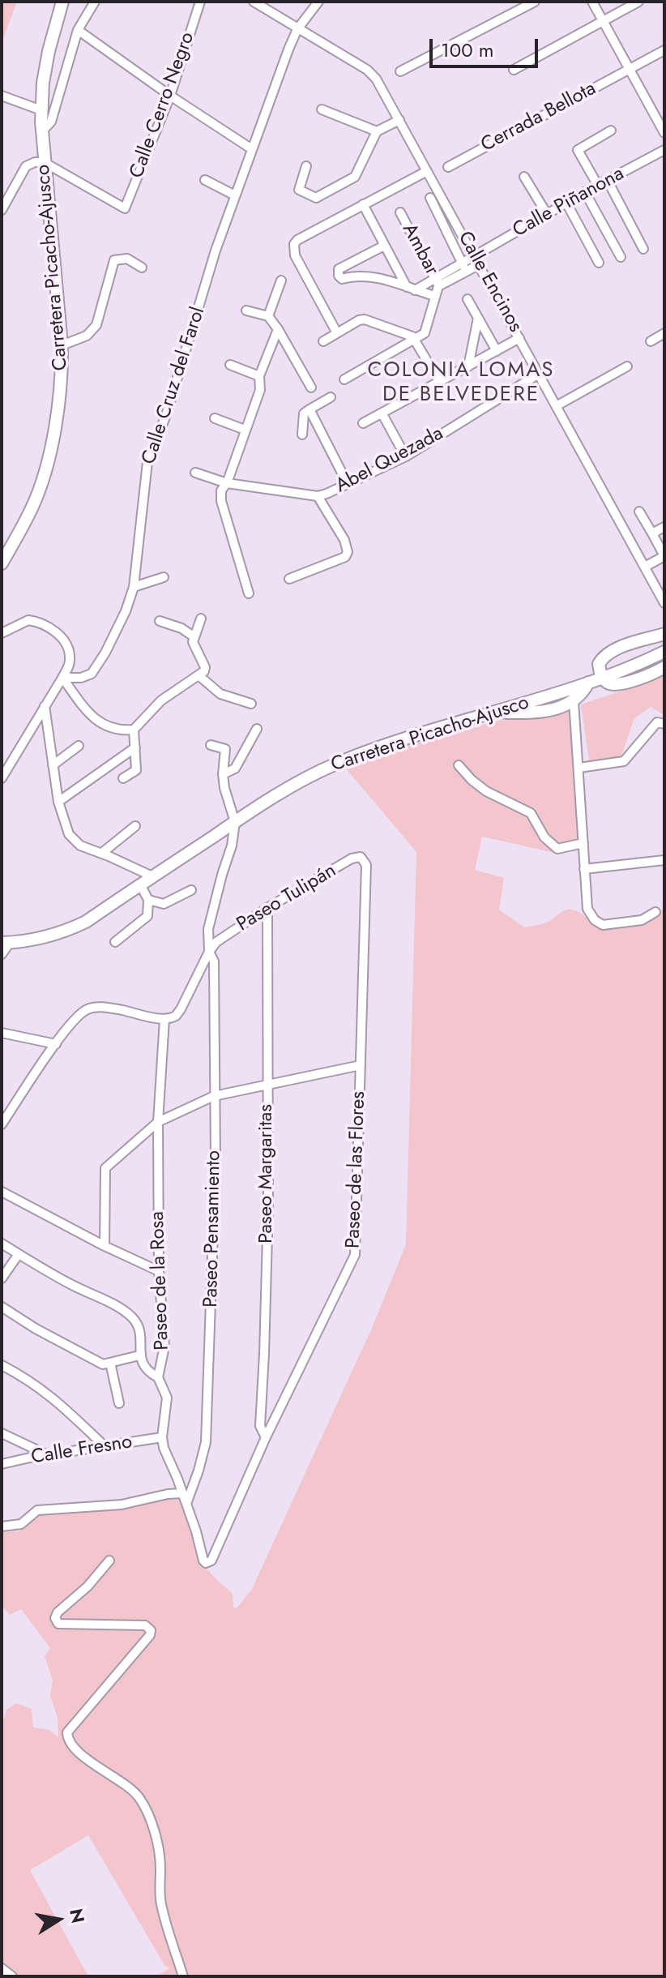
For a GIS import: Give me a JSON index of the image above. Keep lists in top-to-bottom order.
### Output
{
  "streets": {
    "main road": ["Carretera Picacho-Ajusco"],
    "street": [
      "Calle Cerro Negro",
      "Cerrada Bellota",
      "Calle Piñanona",
      "Ambar",
      "Calle Encinos",
      "Calle Cruz del Farol",
      "Abel Quezada",
      "Paseo Tulipán",
      "Paseo de las Flores",
      "Paseo Margaritas",
      "Paseo Pensamiento",
      "Paseo de la Rosa",
      "Calle Fresno"
    ]
  },
  "crossings": [
    ["Calle Cerro Negro", "Carretera Picacho-Ajusco"],
    ["Calle Piñanona", "Ambar"],
    ["Calle Piñanona", "Calle Encinos"],
    ["Calle Encinos", "Calle Cruz del Farol"],
    ["Calle Encinos", "Abel Quezada"],
    ["Paseo Tulipán", "Paseo de las Flores"],
    ["Paseo Tulipán", "Paseo Margaritas"],
    ["Paseo Tulipán", "Paseo Pensamiento"],
    ["Paseo de las Flores", "Paseo Margaritas"],
    ["Paseo de las Flores", "Paseo de la Rosa"],
    ["Paseo Pensamiento", "Paseo de la Rosa"],
    ["Paseo de la Rosa", "Calle Fresno"]
  ],
  "districts": ["COLONIA LOMAS DE BELVEDERE"],
  "scale_bar": "100 m",
  "north": "right"
}
